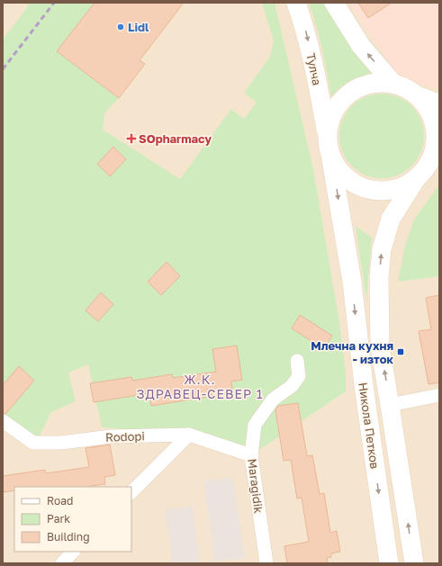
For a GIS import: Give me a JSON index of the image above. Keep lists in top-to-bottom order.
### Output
{
  "streets": {
    "main road": ["Тулча", "Никола Петков"],
    "street": ["Rodopi", "Maragidik"]
  },
  "crossings": [
    ["Тулча", "Никола Петков"],
    ["Rodopi", "Maragidik"]
  ],
  "districts": ["Ж.К. ЗДРАВЕЦ-СЕВЕР 1"],
  "places": {
    "other": ["Lidl"],
    "health": ["SOpharmacy"],
    "transit": ["Млечна кухня - изток"]
  },
  "legend": ["Road", "Park", "Building"]
}
